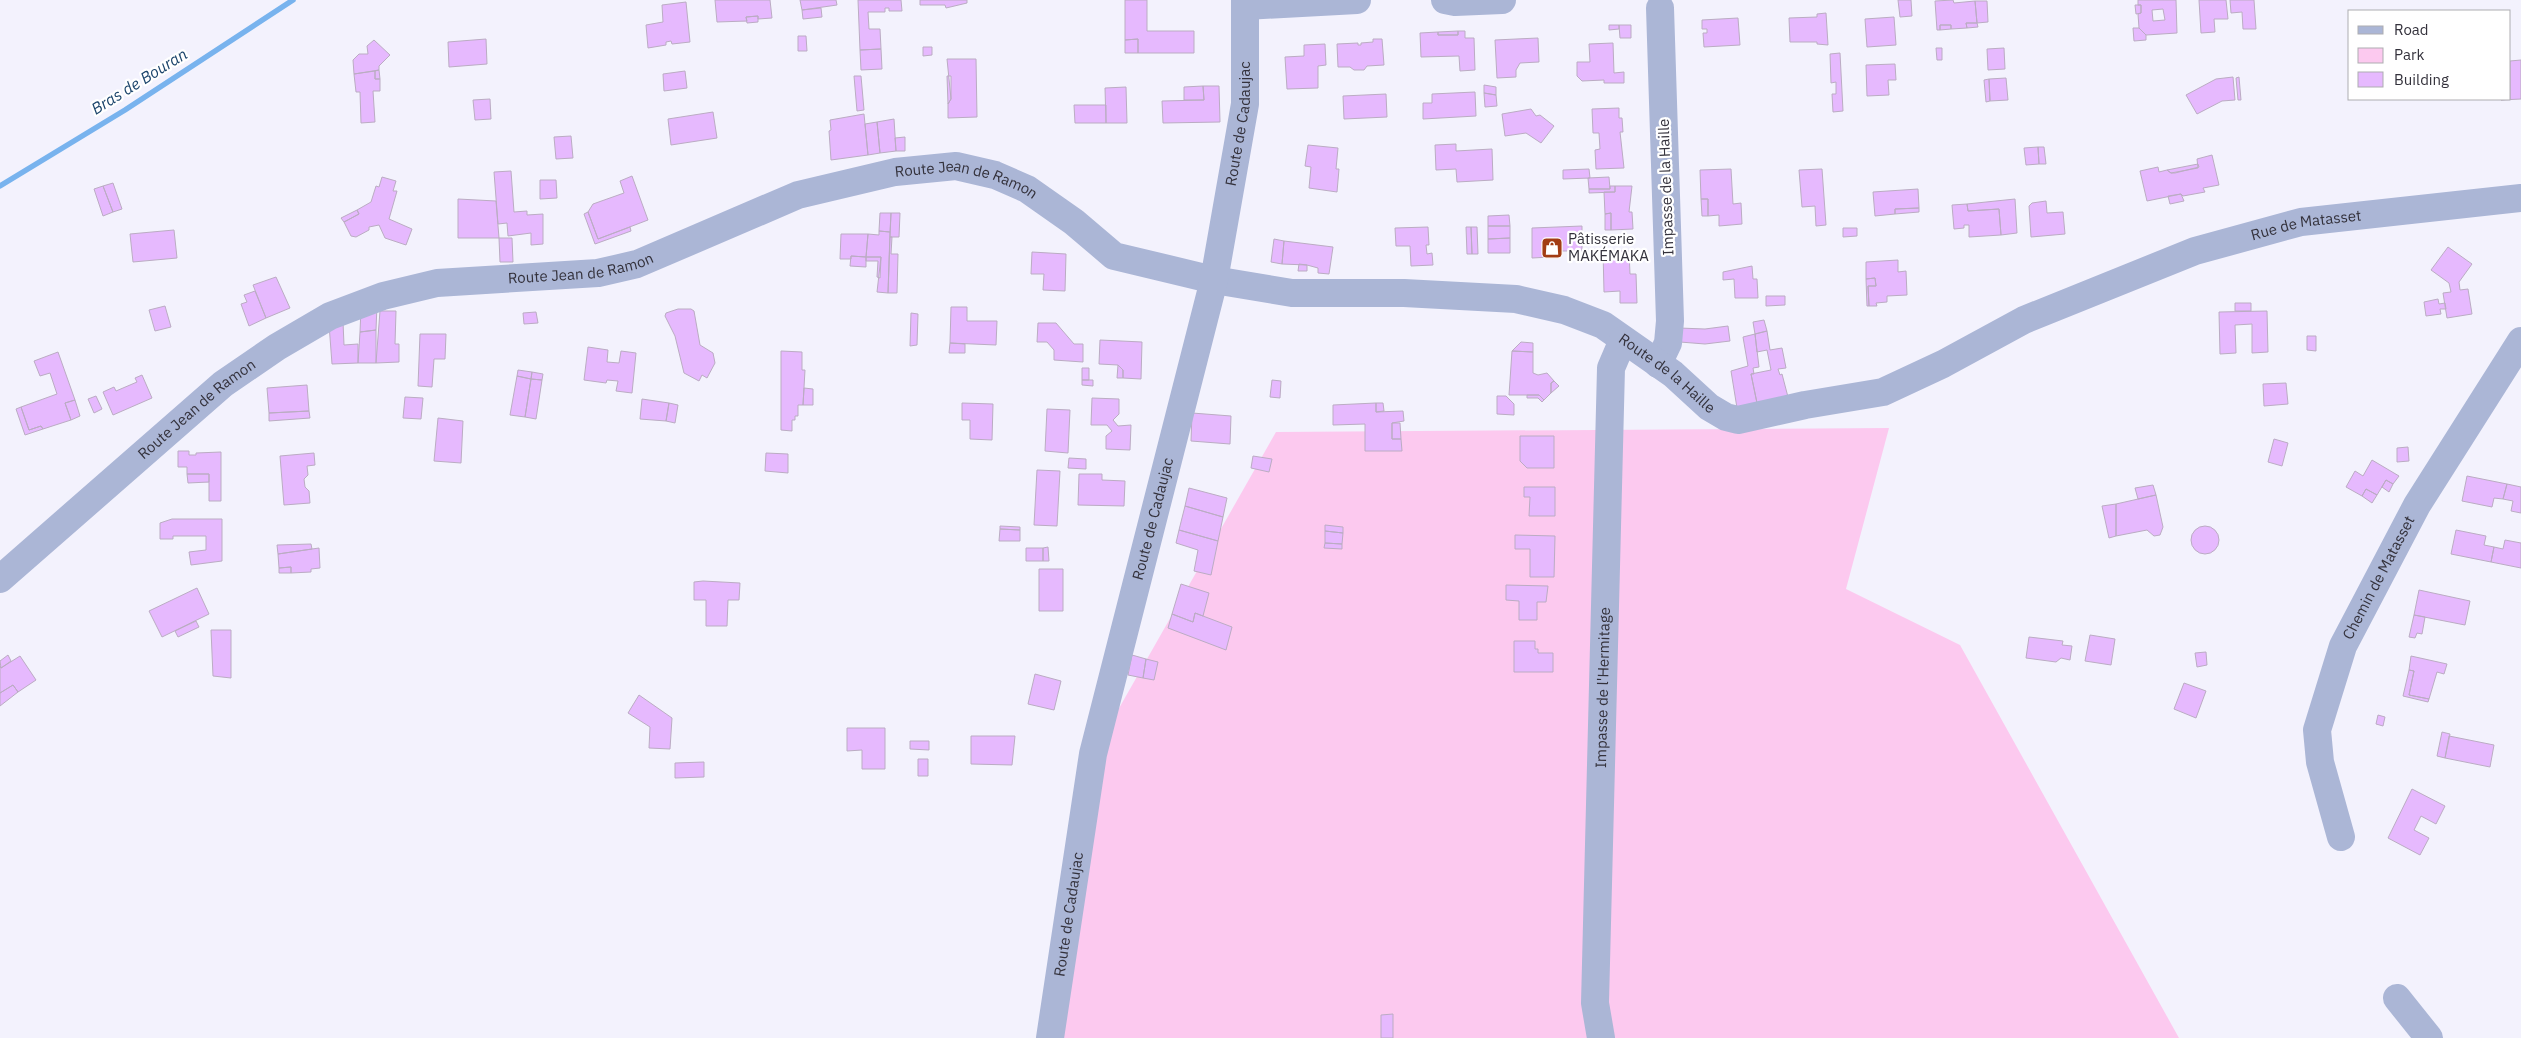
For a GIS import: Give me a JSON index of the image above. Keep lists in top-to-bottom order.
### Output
{
  "streets": {
    "street": [
      "Route de Cadaujac",
      "Route Jean de Ramon",
      "Impasse de la Haille",
      "Rue de Matasset",
      "Route de la Haille",
      "Chemin de Matasset",
      "Impasse de l'Hermitage"
    ]
  },
  "crossings": [
    ["Route de Cadaujac", "Route Jean de Ramon"],
    ["Route de Cadaujac", "Route de la Haille"],
    ["Route Jean de Ramon", "Route de la Haille"],
    ["Impasse de la Haille", "Route de la Haille"],
    ["Rue de Matasset", "Route de la Haille"],
    ["Route de la Haille", "Impasse de l'Hermitage"]
  ],
  "water": ["Bras de Bouran"],
  "places": {
    "shop": ["Pâtisserie MAKÉMAKA"]
  },
  "legend": ["Road", "Park", "Building"]
}
